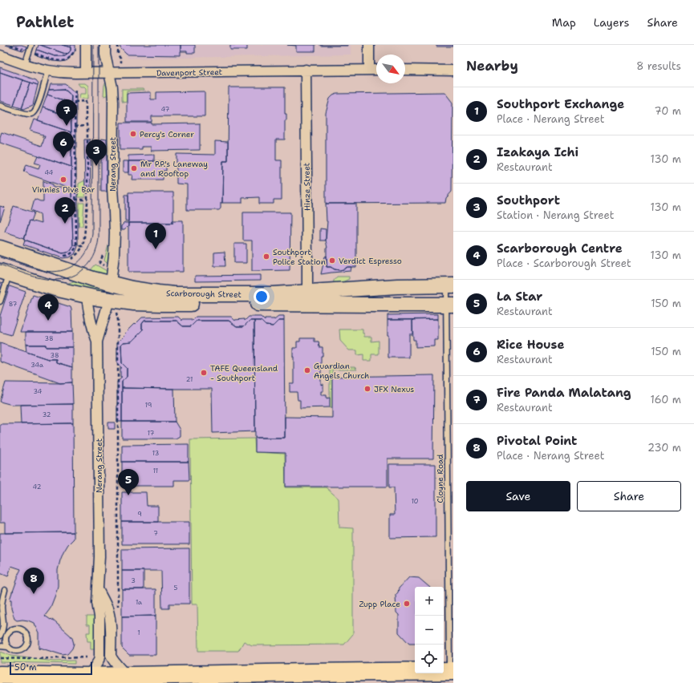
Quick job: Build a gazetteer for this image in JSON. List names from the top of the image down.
{
  "streets": {
    "main road": ["Scarborough Street"],
    "street": ["Davenport Street", "Nerang Street", "Hinze Street"],
    "lane": ["Cloyne Road"]
  },
  "crossings": [
    ["Davenport Street", "Nerang Street"],
    ["Davenport Street", "Hinze Street"],
    ["Nerang Street", "Scarborough Street"],
    ["Hinze Street", "Scarborough Street"],
    ["Scarborough Street", "Cloyne Road"]
  ],
  "places": [
    "Percy's Corner",
    "Mr P.P.'s Laneway and Rooftop",
    "Vinnies Dive Bar",
    "Southport Police Station",
    "Verdict Espresso",
    "Guardian Angels Church",
    "TAFE Queensland - Southport",
    "JFX Nexus",
    "Zupp Place"
  ],
  "house_numbers": [
    "47",
    "44",
    "87",
    "38",
    "38",
    "34a",
    "21",
    "34",
    "19",
    "32",
    "17",
    "13",
    "11",
    "42",
    "10",
    "9",
    "7",
    "3",
    "5",
    "1a",
    "1"
  ],
  "scale_bar": "50 m",
  "north": "bottom right",
  "page": {
    "header": "Pathlet",
    "nav": ["Map", "Layers", "Share"],
    "heading": ["Nearby", "8 results"],
    "list": [
      {
        "mark": "1",
        "name": "Southport Exchange",
        "note": "Place · Nerang Street",
        "value": "70 m"
      },
      {
        "mark": "2",
        "name": "Izakaya Ichi",
        "note": "Restaurant",
        "value": "130 m"
      },
      {
        "mark": "3",
        "name": "Southport",
        "note": "Station · Nerang Street",
        "value": "130 m"
      },
      {
        "mark": "4",
        "name": "Scarborough Centre",
        "note": "Place · Scarborough Street",
        "value": "130 m"
      },
      {
        "mark": "5",
        "name": "La Star",
        "note": "Restaurant",
        "value": "150 m"
      },
      {
        "mark": "6",
        "name": "Rice House",
        "note": "Restaurant",
        "value": "150 m"
      },
      {
        "mark": "7",
        "name": "Fire Panda Malatang",
        "note": "Restaurant",
        "value": "160 m"
      },
      {
        "mark": "8",
        "name": "Pivotal Point",
        "note": "Place · Nerang Street",
        "value": "230 m"
      }
    ],
    "pins": [
      "7",
      "6",
      "3",
      "2",
      "1",
      "4",
      "5",
      "8"
    ],
    "buttons": ["Save", "Share"],
    "map_buttons": ["+", "−"],
    "scale": "50 m"
  }
}
